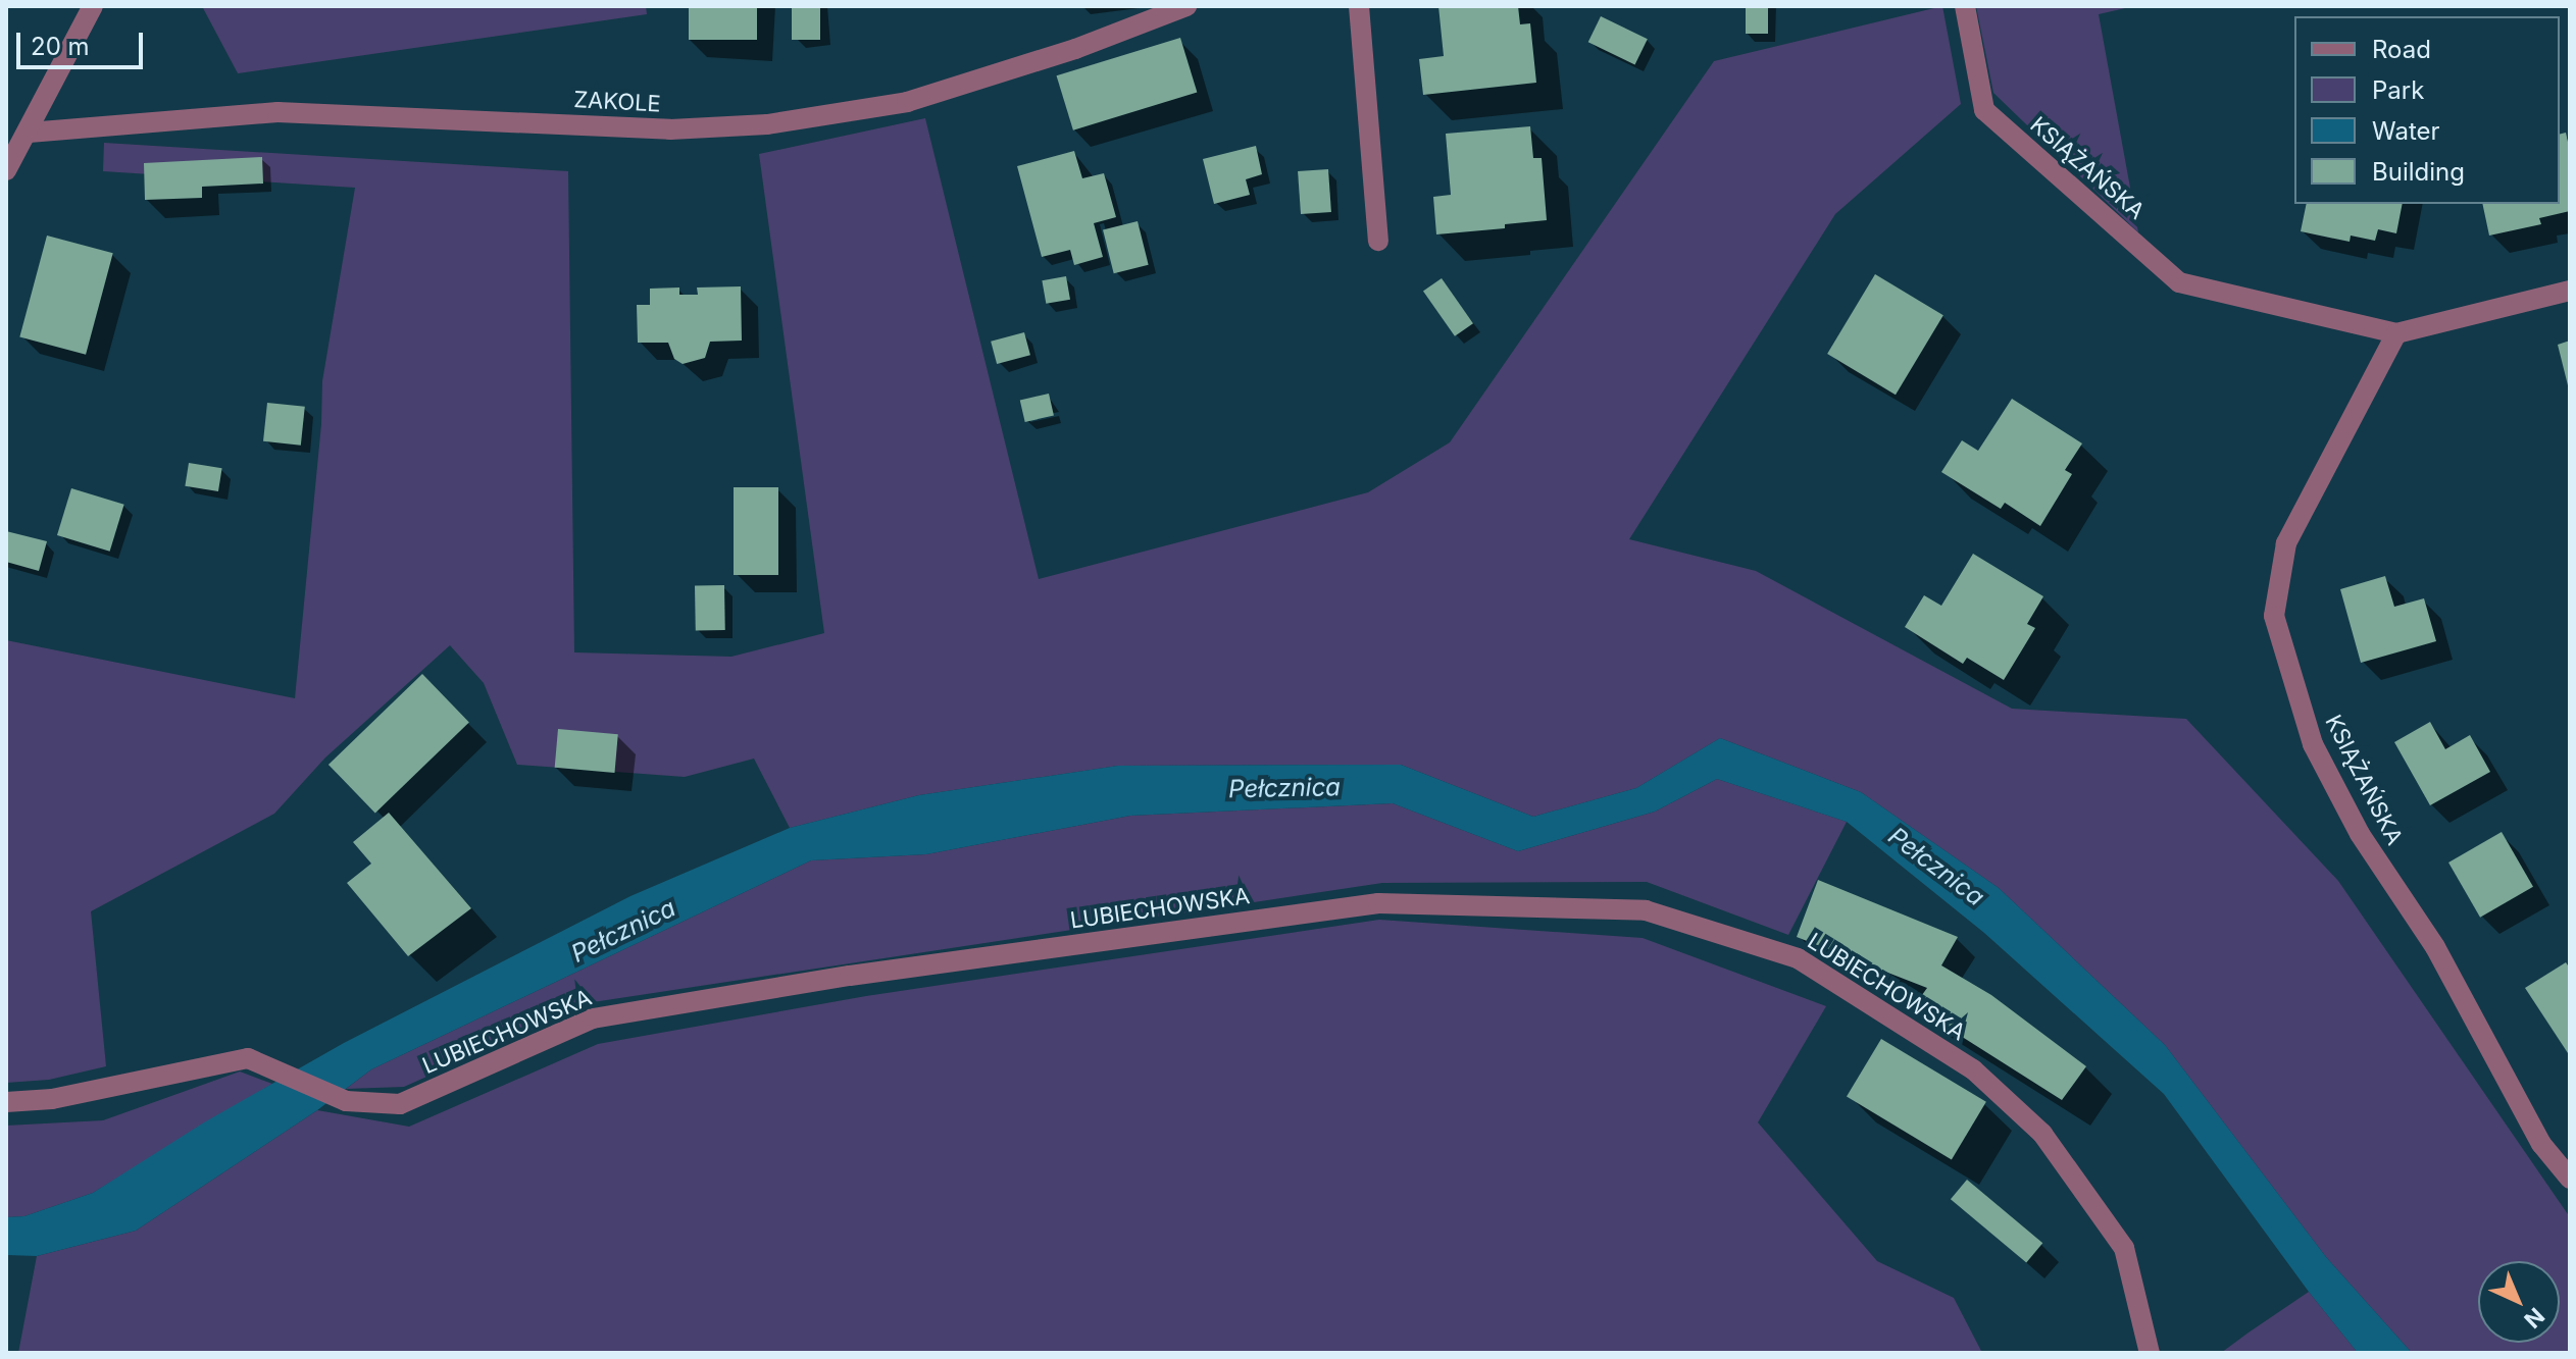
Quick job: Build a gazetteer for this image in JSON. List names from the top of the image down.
{
  "streets": {
    "street": ["ZAKOLE", "KSIĄŻAŃSKA", "LUBIECHOWSKA"]
  },
  "water": ["Pełcznica"],
  "legend": [
    "Road",
    "Park",
    "Water",
    "Building"
  ],
  "scale_bar": "20 m",
  "north": "bottom right"
}
